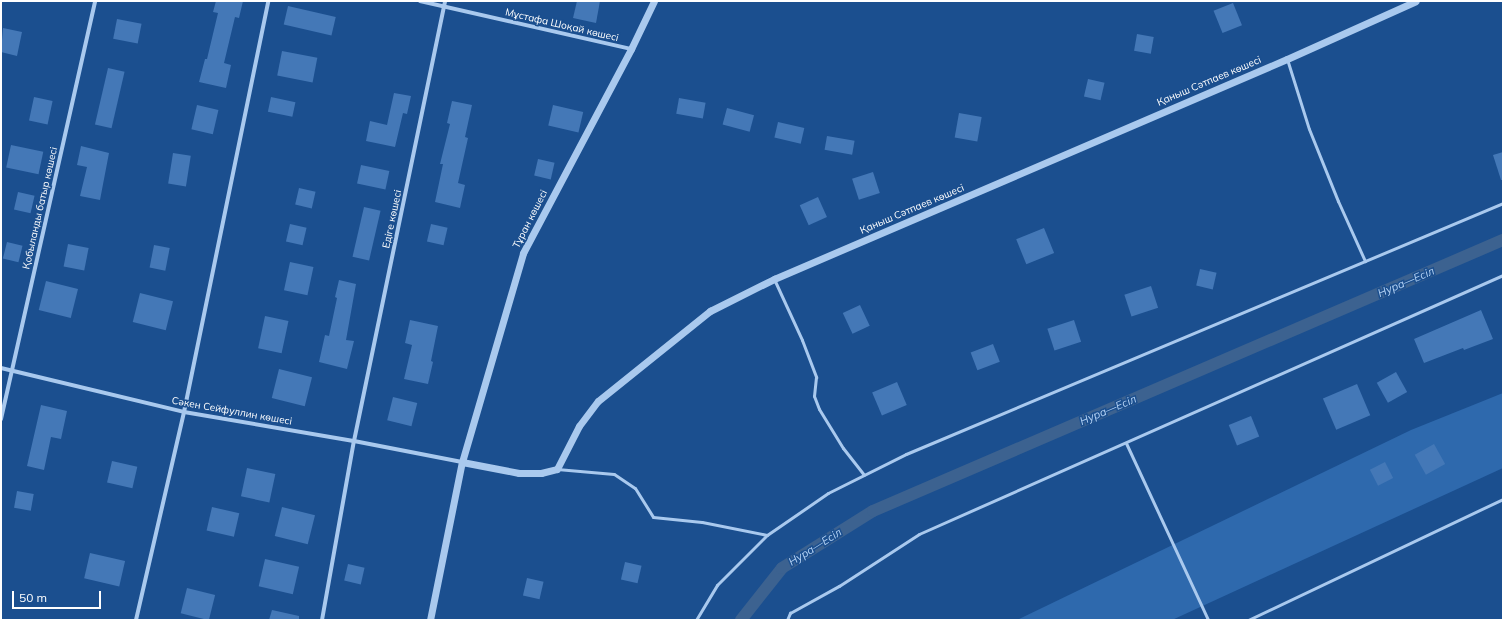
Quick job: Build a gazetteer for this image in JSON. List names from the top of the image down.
{
  "streets": {
    "street": [
      "Мұстафа Шоқай көшесі",
      "Қаныш Сәтпаев көшесі",
      "Қобыланды батыр көшесі",
      "Едіге көшесі",
      "Тұран көшесі",
      "Сәкен Сейфуллин көшесі"
    ]
  },
  "crossings": [
    ["Мұстафа Шоқай көшесі", "Едіге көшесі"],
    ["Мұстафа Шоқай көшесі", "Тұран көшесі"],
    ["Қобыланды батыр көшесі", "Сәкен Сейфуллин көшесі"],
    ["Едіге көшесі", "Сәкен Сейфуллин көшесі"],
    ["Тұран көшесі", "Сәкен Сейфуллин көшесі"]
  ],
  "water": ["Нура—Есіл"],
  "scale_bar": "50 m"
}
